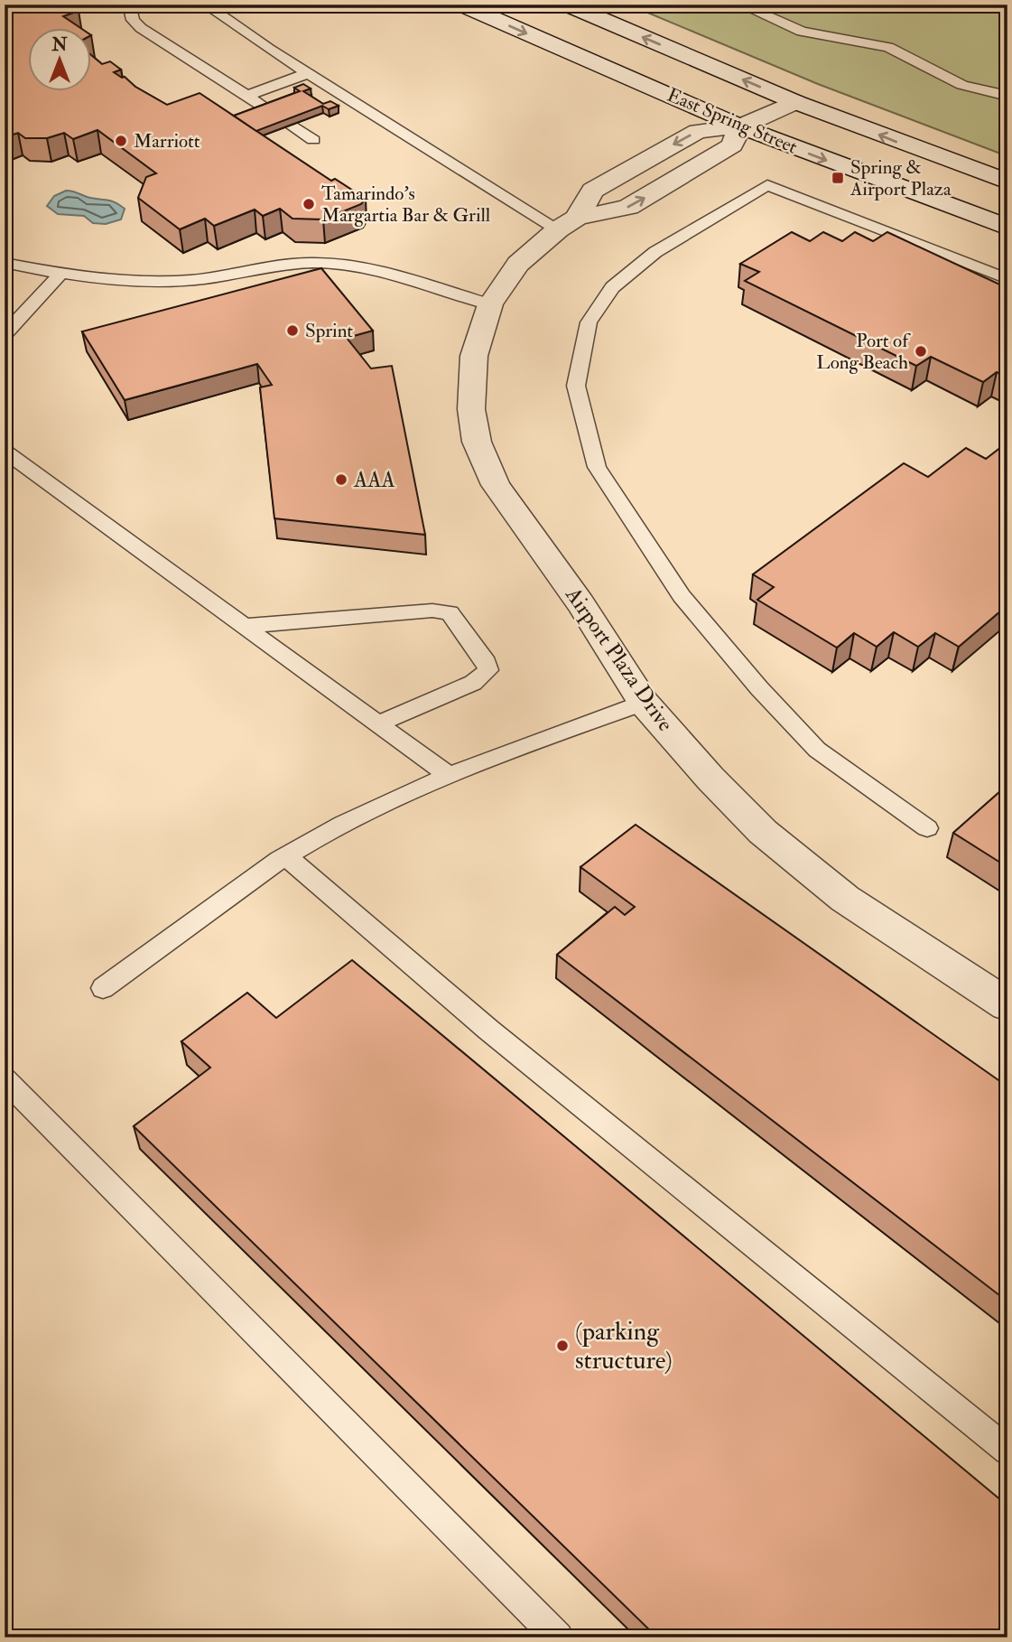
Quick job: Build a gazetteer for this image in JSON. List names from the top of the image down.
{
  "streets": {
    "street": ["East Spring Street", "Airport Plaza Drive"]
  },
  "crossings": [
    ["East Spring Street", "Airport Plaza Drive"]
  ],
  "places": {
    "other": [
      "Marriott",
      "Tamarindo's Margartia Bar & Grill",
      "Sprint",
      "Port of Long Beach",
      "AAA",
      "(parking structure)"
    ],
    "transit": ["Spring & Airport Plaza"]
  },
  "north": "top"
}
